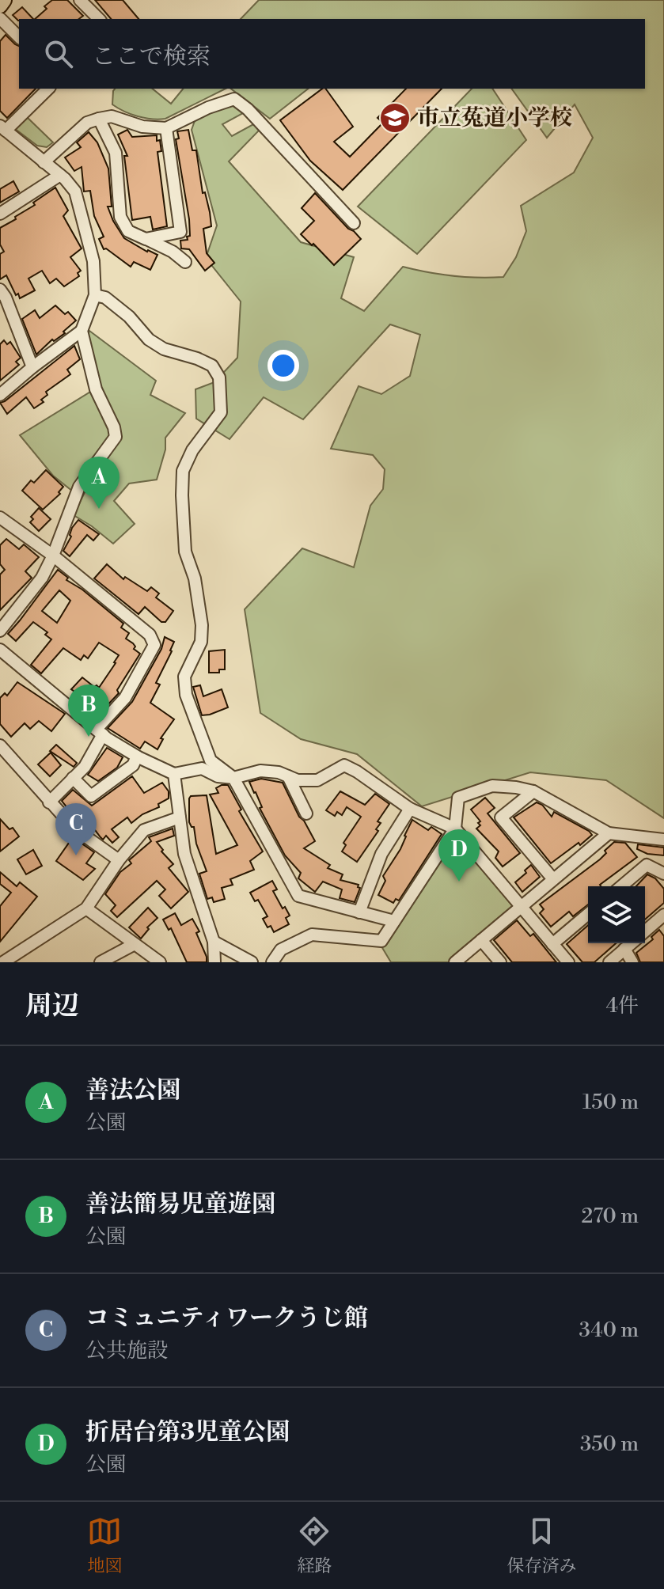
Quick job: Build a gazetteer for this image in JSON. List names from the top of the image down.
{
  "places": {
    "school or university": ["市立菟道小学校"]
  },
  "page": {
    "search": "ここで検索",
    "pins": [
      "A",
      "B",
      "C",
      "D"
    ],
    "heading": ["周辺", "4件"],
    "list": [
      {
        "mark": "A",
        "name": "善法公園",
        "note": "公園",
        "value": "150 m"
      },
      {
        "mark": "B",
        "name": "善法簡易児童遊園",
        "note": "公園",
        "value": "270 m"
      },
      {
        "mark": "C",
        "name": "コミュニティワークうじ館",
        "note": "公共施設",
        "value": "340 m"
      },
      {
        "mark": "D",
        "name": "折居台第3児童公園",
        "note": "公園",
        "value": "350 m"
      }
    ],
    "nav": ["地図", "経路", "保存済み"]
  }
}
